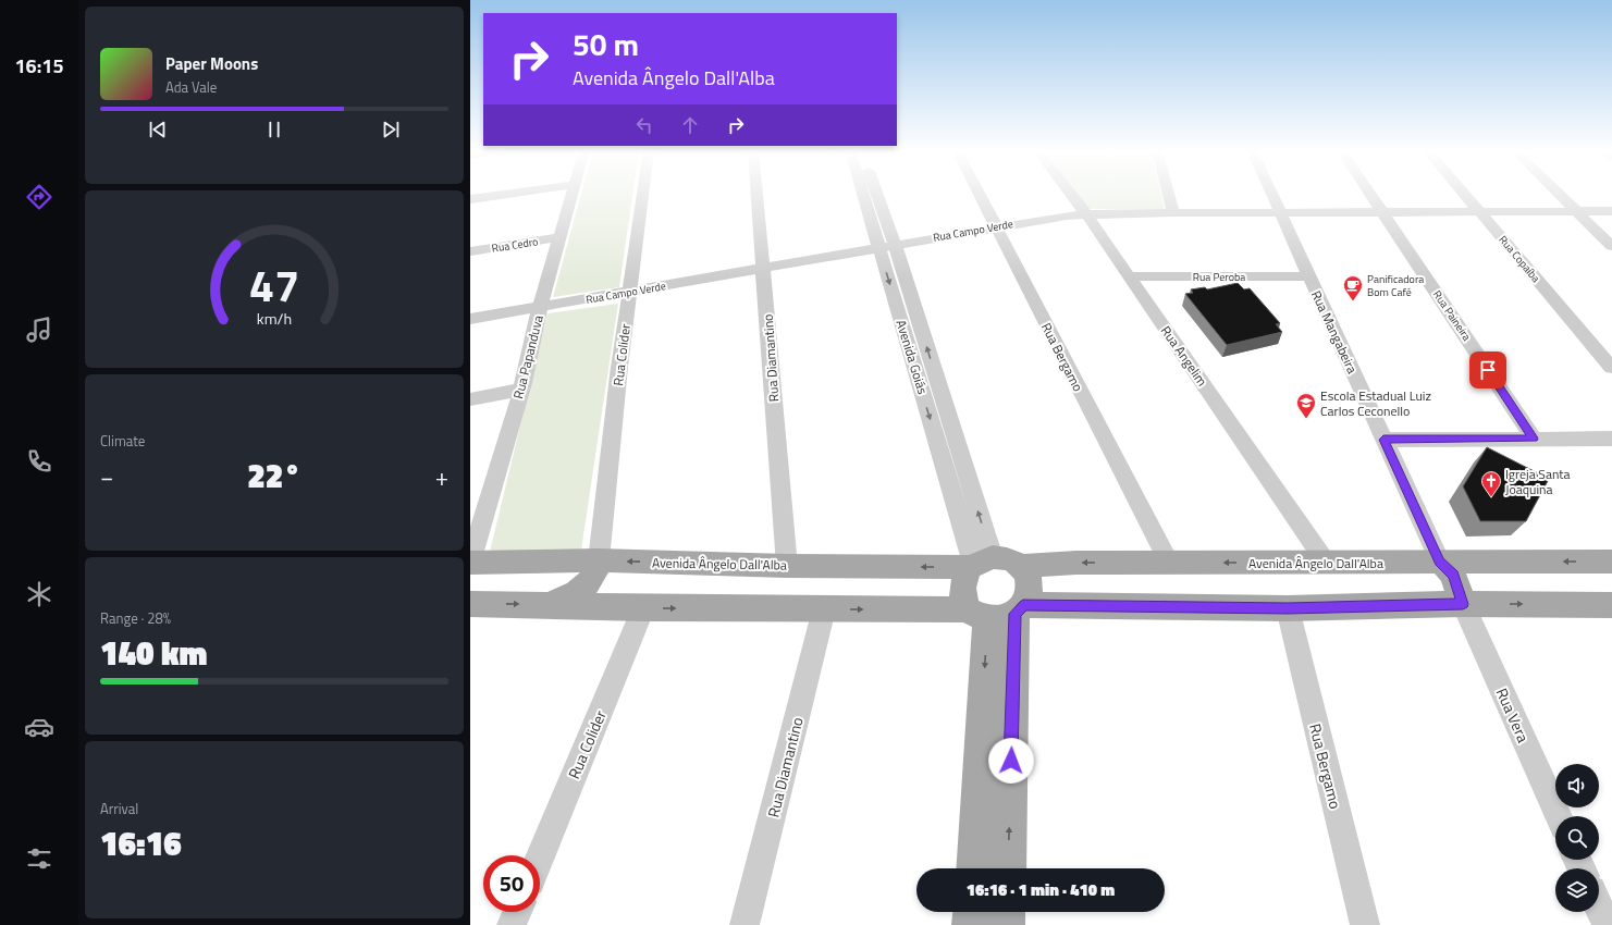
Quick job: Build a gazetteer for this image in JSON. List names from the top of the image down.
{
  "streets": {
    "main road": ["Avenida Ângelo Dall'Alba"],
    "street": [
      "Rua Campo Verde",
      "Rua Cedro",
      "Rua Copaíba",
      "Rua Peroba",
      "Rua Paineira",
      "Rua Mangabeira",
      "Rua Colider",
      "Rua Angelim",
      "Rua Papanduva",
      "Avenida Goiás",
      "Rua Bergamo",
      "Rua Diamantino",
      "Rua Vera"
    ]
  },
  "crossings": [
    ["Rua Campo Verde", "Rua Copaíba"],
    ["Rua Campo Verde", "Rua Paineira"],
    ["Rua Campo Verde", "Rua Mangabeira"],
    ["Rua Campo Verde", "Rua Colider"],
    ["Rua Campo Verde", "Rua Angelim"],
    ["Rua Campo Verde", "Rua Papanduva"],
    ["Rua Campo Verde", "Avenida Goiás"],
    ["Rua Campo Verde", "Rua Bergamo"],
    ["Rua Campo Verde", "Rua Diamantino"],
    ["Rua Cedro", "Rua Papanduva"],
    ["Rua Peroba", "Rua Mangabeira"],
    ["Rua Peroba", "Rua Angelim"],
    ["Rua Mangabeira", "Avenida Ângelo Dall'Alba"],
    ["Rua Colider", "Avenida Ângelo Dall'Alba"],
    ["Rua Angelim", "Avenida Ângelo Dall'Alba"],
    ["Rua Papanduva", "Avenida Ângelo Dall'Alba"],
    ["Avenida Goiás", "Avenida Ângelo Dall'Alba"],
    ["Rua Bergamo", "Avenida Ângelo Dall'Alba"],
    ["Rua Diamantino", "Avenida Ângelo Dall'Alba"]
  ],
  "places": {
    "cafe": ["Panificadora Bom Café"],
    "school or university": ["Escola Estadual Luiz Carlos Ceconello"],
    "church": ["Igreja Santa Joaquina"]
  },
  "page": {
    "tabs": "16:15",
    "turn": ["50 m", "Avenida Ângelo Dall'Alba"],
    "song": ["Paper Moons", "Ada Vale"],
    "tile": [
      "Climate",
      ["Range · 28%", "140 km"],
      ["Arrival", "16:16"]
    ],
    "heat": ["−", "22°", "+"],
    "limit": "50",
    "trip": "16:16 · 1 min · 410 m",
    "gauge": ["47", "km/h"]
  }
}
